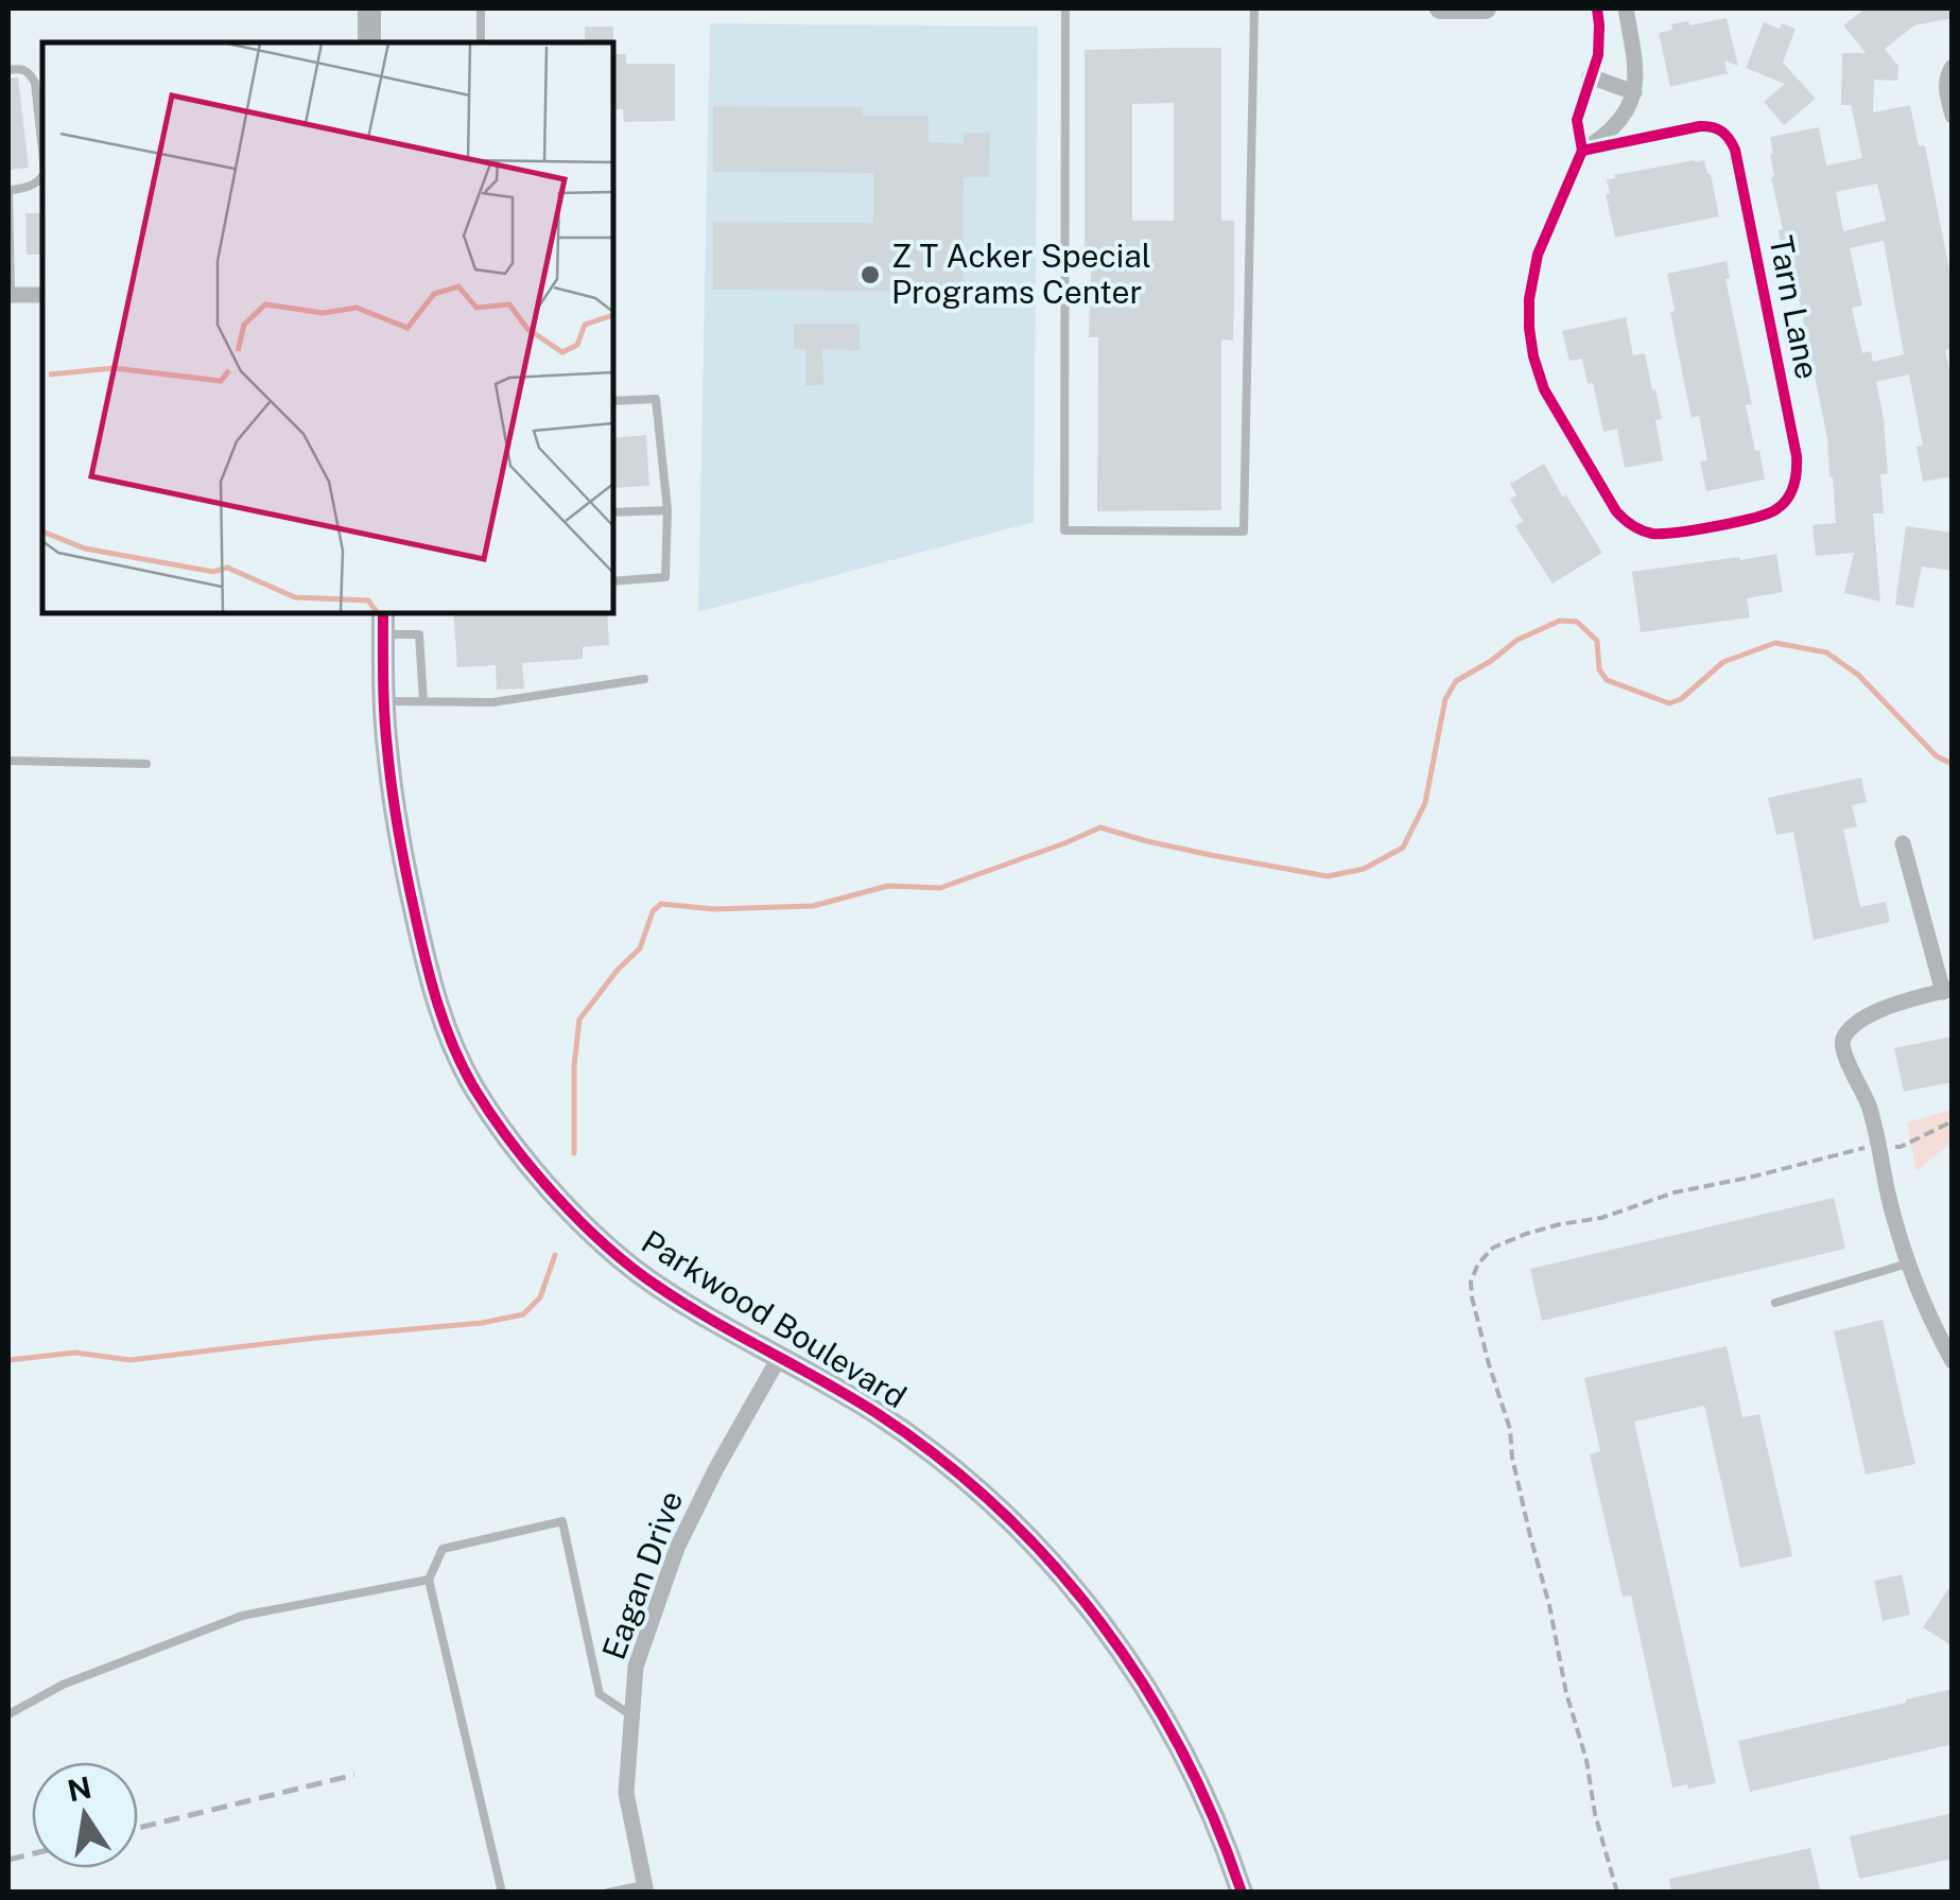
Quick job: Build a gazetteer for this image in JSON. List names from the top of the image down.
{
  "streets": {
    "main road": ["Parkwood Boulevard"],
    "street": ["Tarn Lane", "Eagan Drive"]
  },
  "crossings": [
    ["Parkwood Boulevard", "Eagan Drive"]
  ],
  "places": ["Z T Acker Special Programs Center"],
  "north": "top"
}
